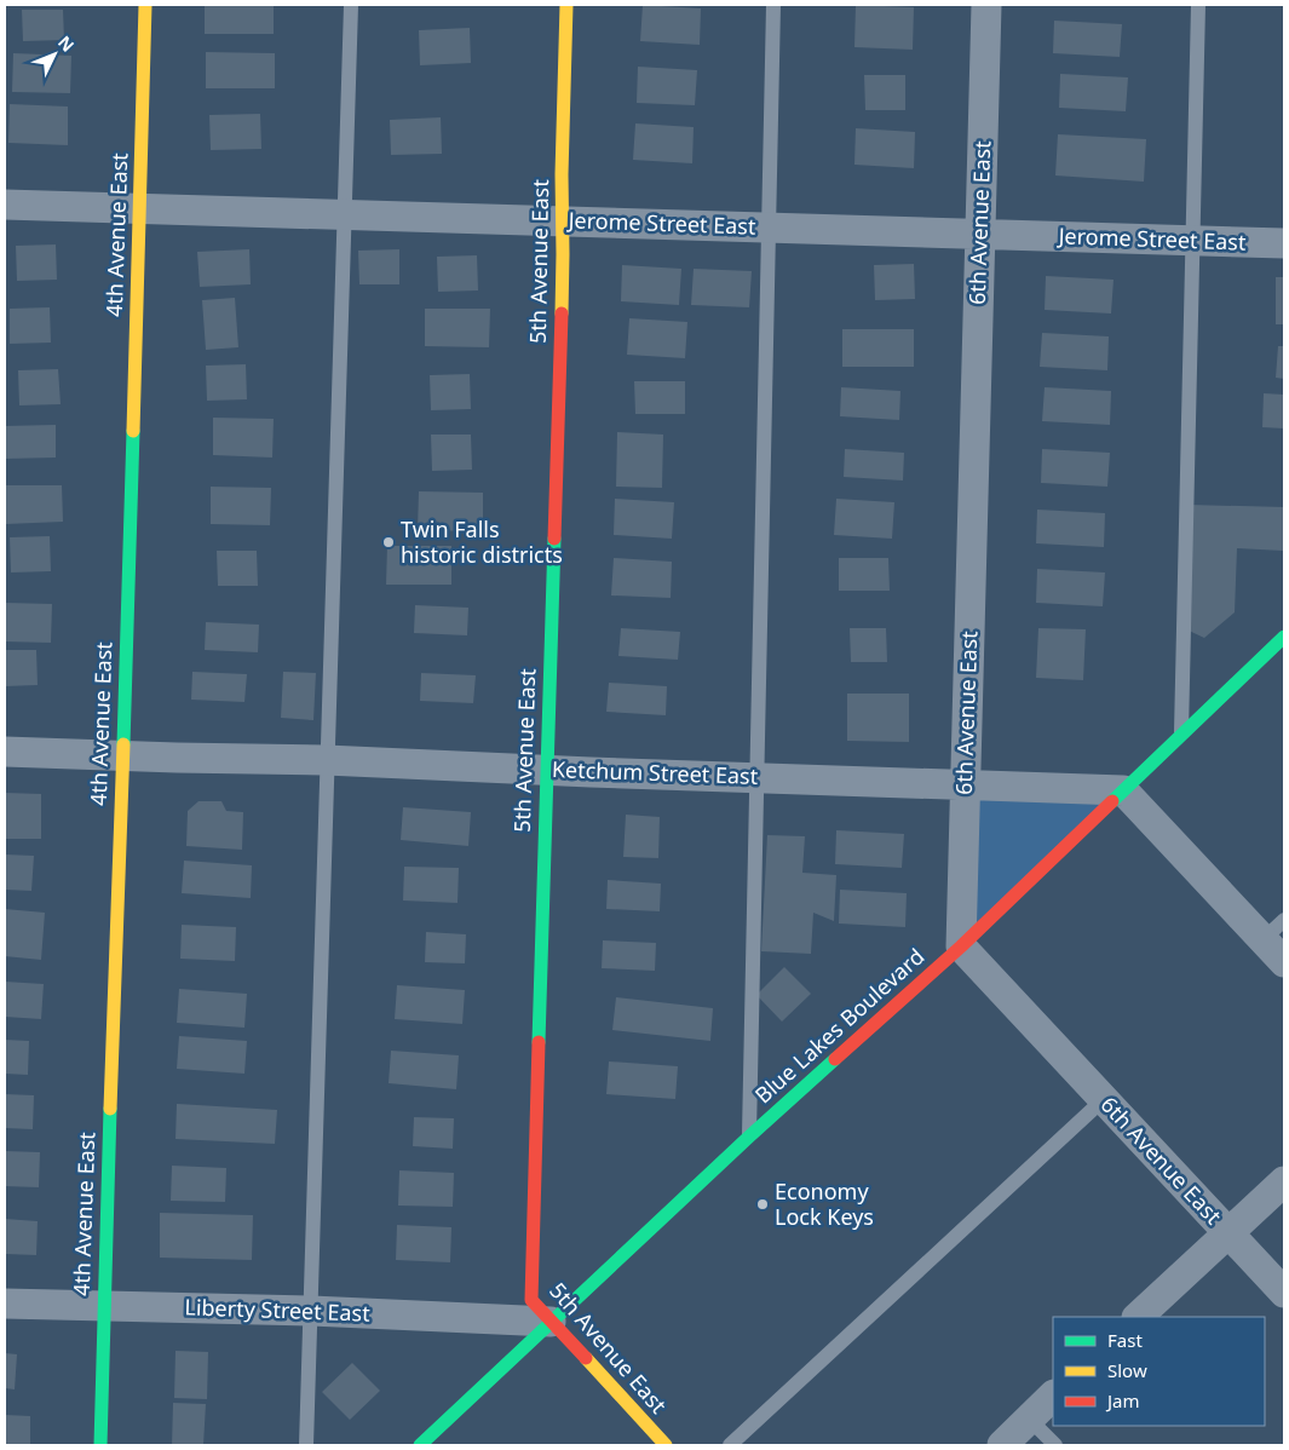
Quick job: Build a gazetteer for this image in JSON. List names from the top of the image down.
{
  "streets": {
    "street": [
      "6th Avenue East",
      "Jerome Street East",
      "4th Avenue East",
      "5th Avenue East",
      "Ketchum Street East",
      "Blue Lakes Boulevard",
      "Liberty Street East"
    ]
  },
  "crossings": [
    ["6th Avenue East", "Jerome Street East"],
    ["6th Avenue East", "Ketchum Street East"],
    ["6th Avenue East", "Blue Lakes Boulevard"],
    ["Jerome Street East", "4th Avenue East"],
    ["Jerome Street East", "5th Avenue East"],
    ["4th Avenue East", "Ketchum Street East"],
    ["4th Avenue East", "Liberty Street East"],
    ["5th Avenue East", "Ketchum Street East"],
    ["5th Avenue East", "Blue Lakes Boulevard"],
    ["5th Avenue East", "Liberty Street East"],
    ["Ketchum Street East", "Blue Lakes Boulevard"],
    ["Blue Lakes Boulevard", "Liberty Street East"]
  ],
  "places": ["Twin Falls historic districts", "Economy Lock Keys"],
  "legend": ["Fast", "Slow", "Jam"],
  "north": "top right"
}
